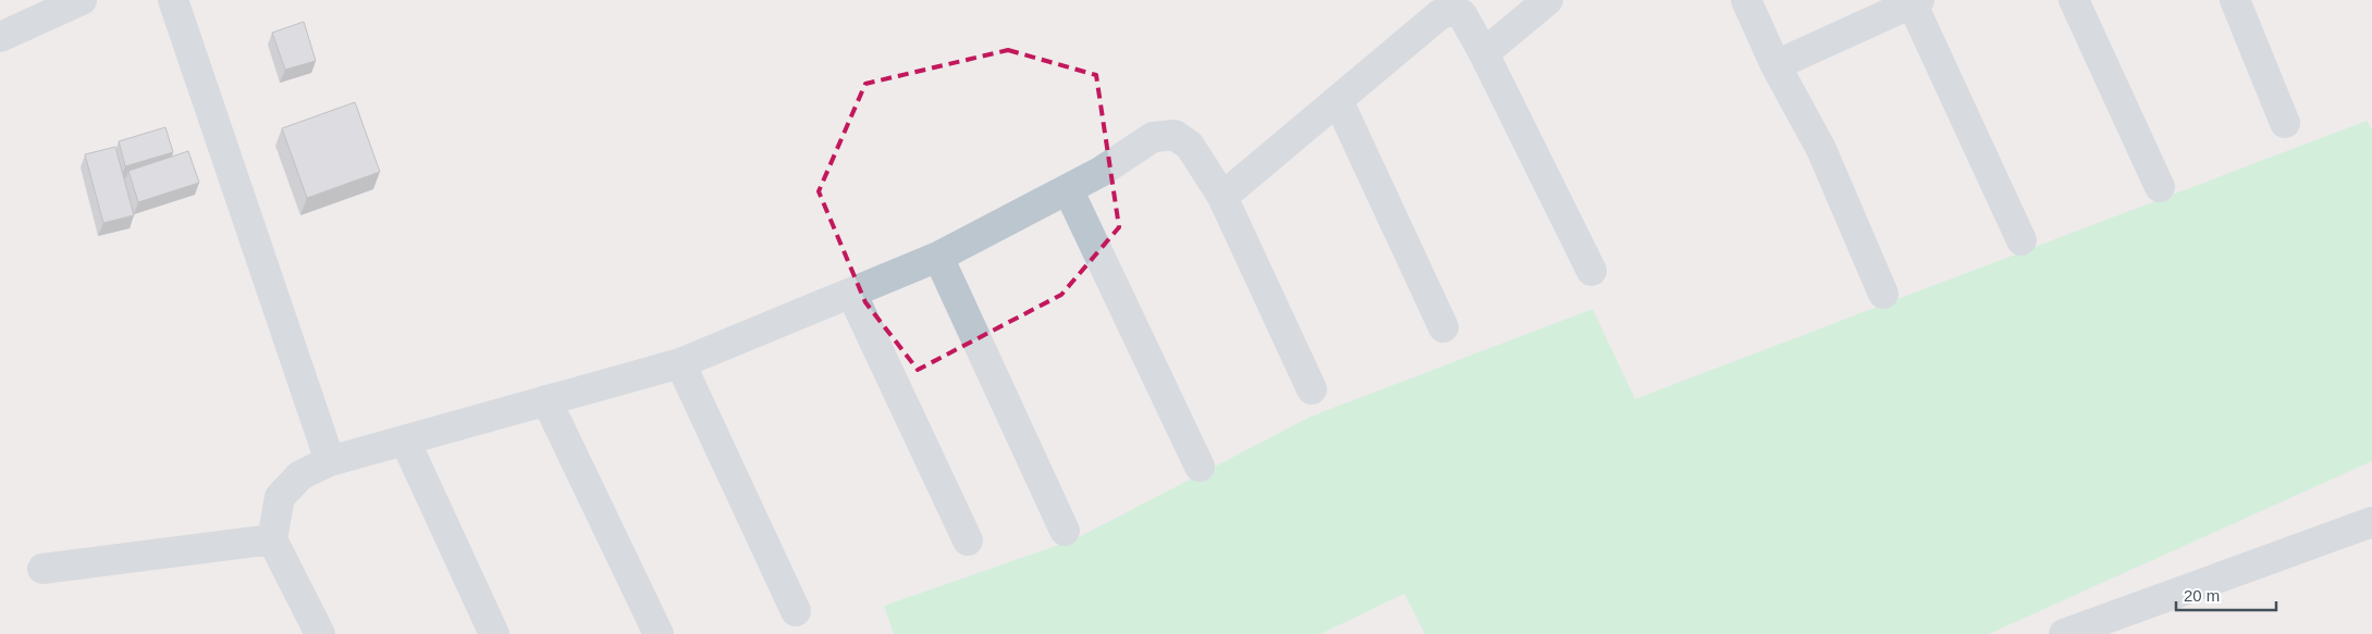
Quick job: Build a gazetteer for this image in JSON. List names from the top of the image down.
{
  "scale_bar": "20 m"
}
